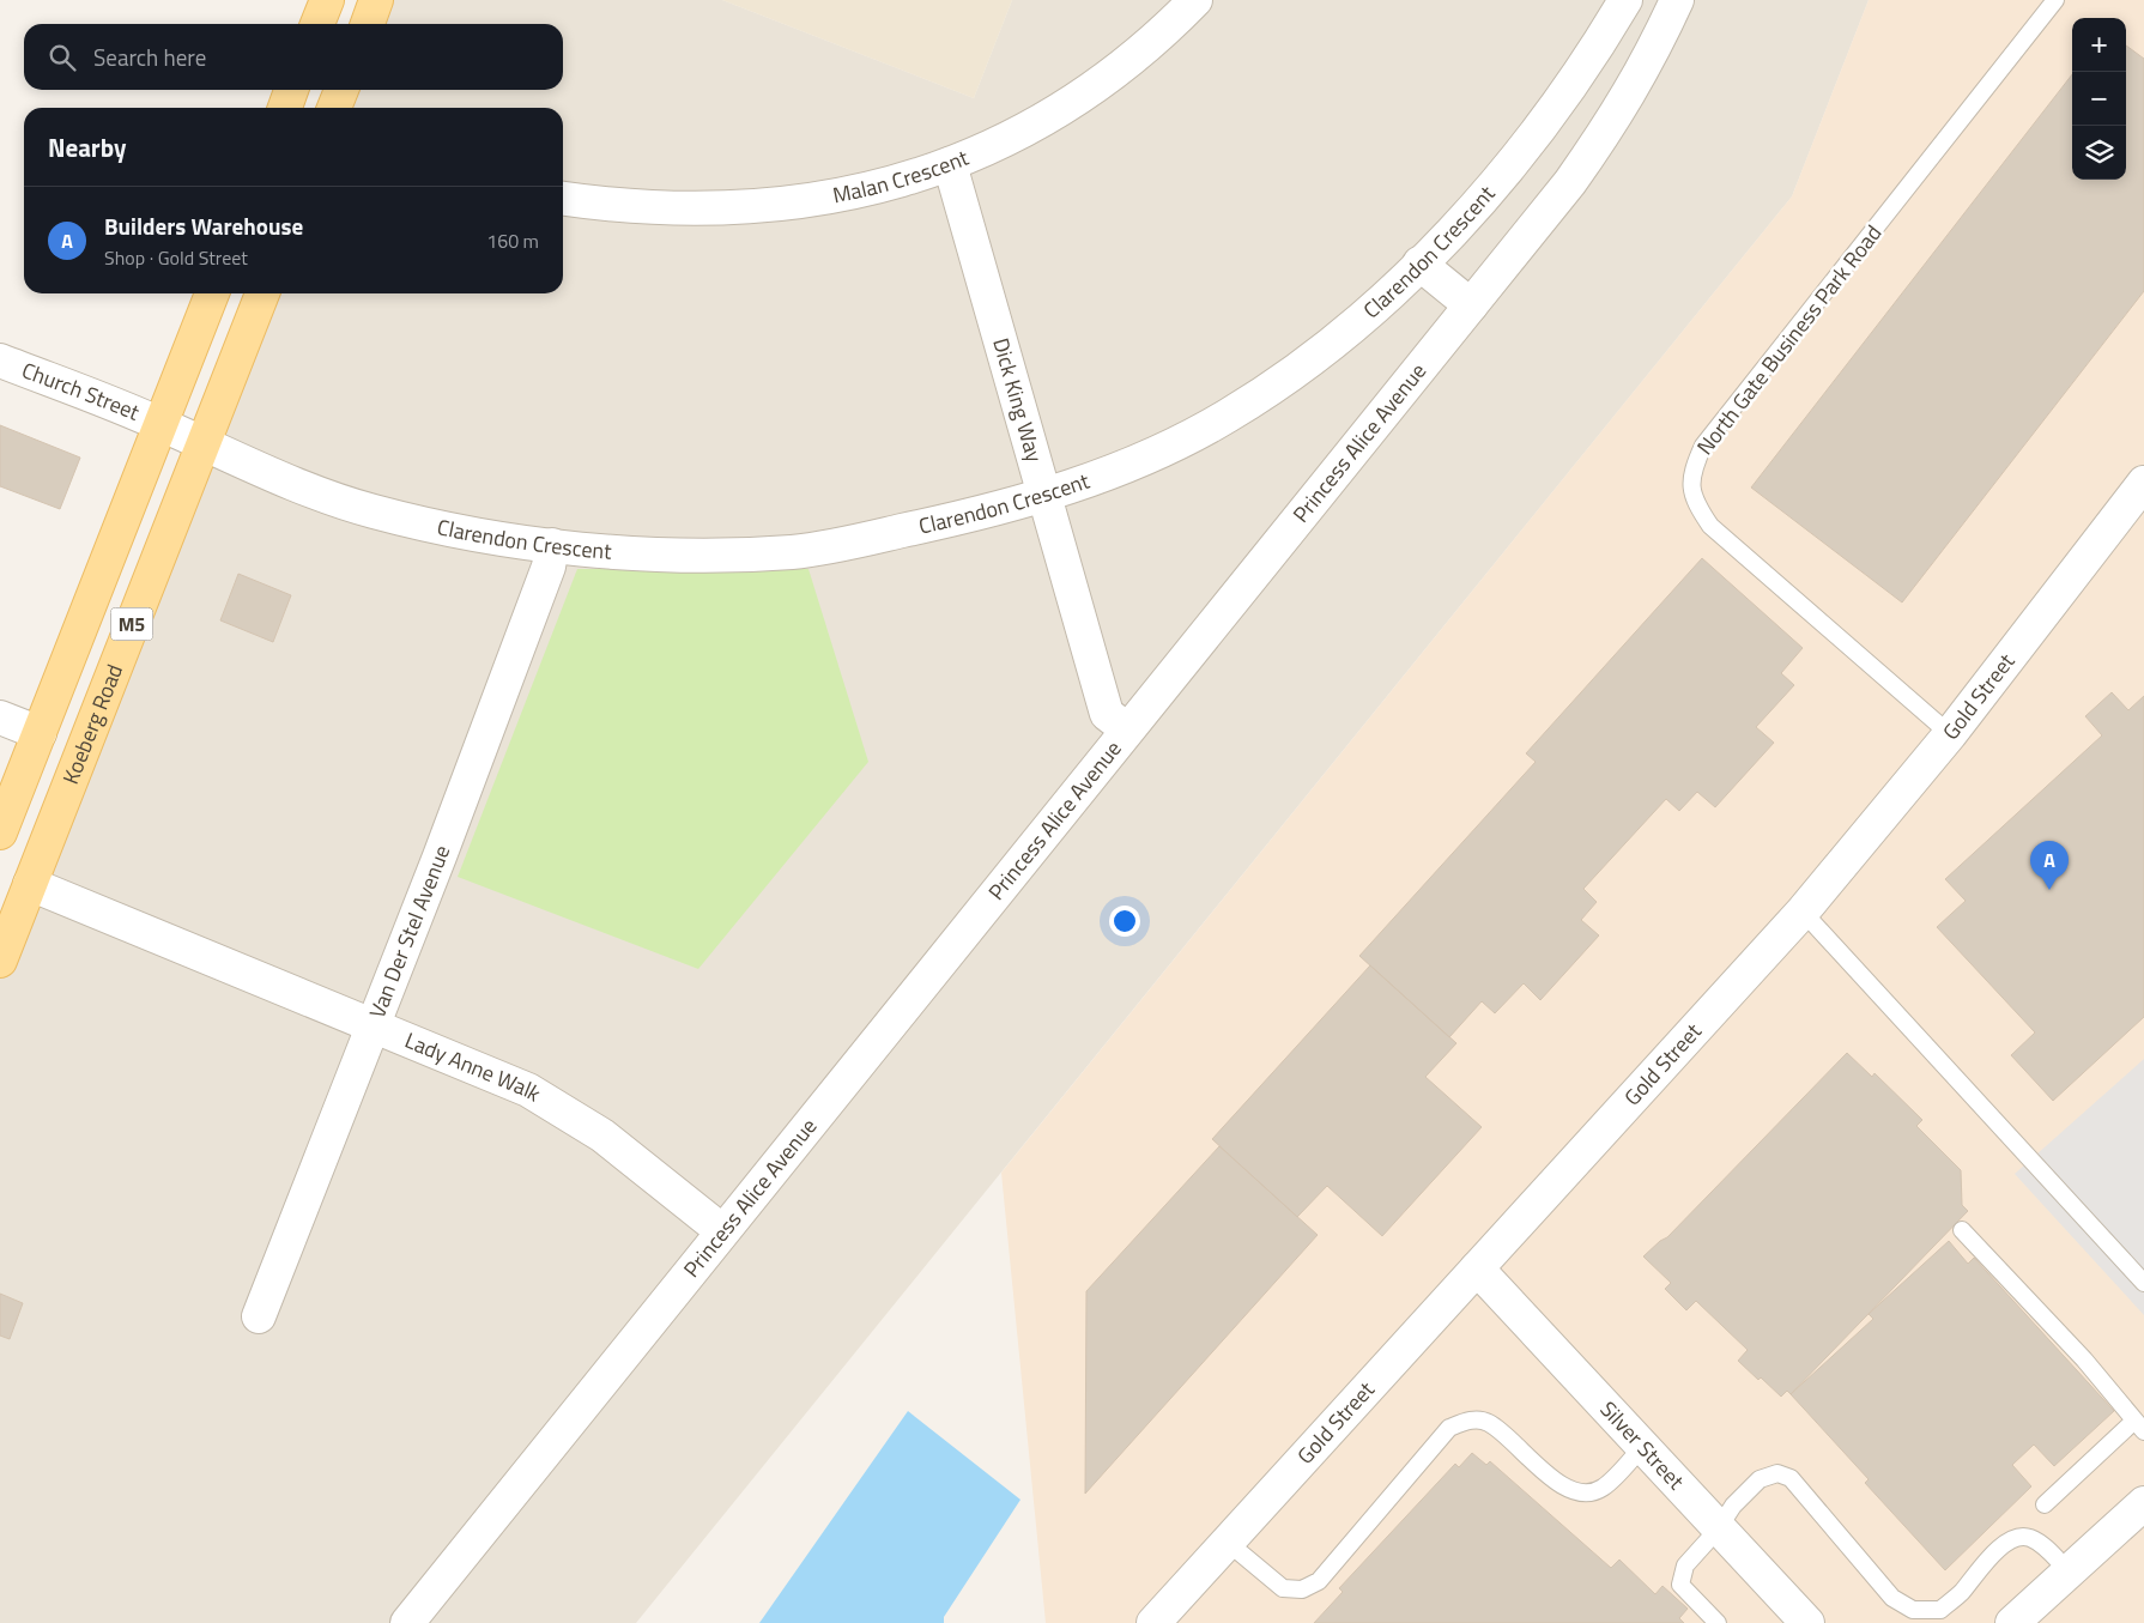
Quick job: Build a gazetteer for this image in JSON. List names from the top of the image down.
{
  "streets": {
    "main road": ["M5", "Koeberg Road"],
    "street": [
      "Malan Crescent",
      "Clarendon Crescent",
      "Church Street",
      "Dick King Way",
      "Princess Alice Avenue",
      "Gold Street",
      "Van Der Stel Avenue",
      "Lady Anne Walk",
      "Silver Street"
    ],
    "lane": ["North Gate Business Park Road"]
  },
  "crossings": [
    ["Malan Crescent", "Dick King Way"],
    ["Clarendon Crescent", "Church Street"],
    ["Clarendon Crescent", "Dick King Way"],
    ["Clarendon Crescent", "Koeberg Road"],
    ["Clarendon Crescent", "Van Der Stel Avenue"],
    ["North Gate Business Park Road", "Gold Street"],
    ["Church Street", "M5"],
    ["Church Street", "Koeberg Road"],
    ["Dick King Way", "Princess Alice Avenue"],
    ["Princess Alice Avenue", "Lady Anne Walk"],
    ["Gold Street", "Silver Street"],
    ["Koeberg Road", "Lady Anne Walk"],
    ["Van Der Stel Avenue", "Lady Anne Walk"]
  ],
  "page": {
    "map_buttons": ["+", "−"],
    "search": "Search here",
    "heading": "Nearby",
    "list": [
      {
        "mark": "A",
        "name": "Builders Warehouse",
        "note": "Shop · Gold Street",
        "value": "160 m"
      }
    ],
    "pins": "A"
  }
}
